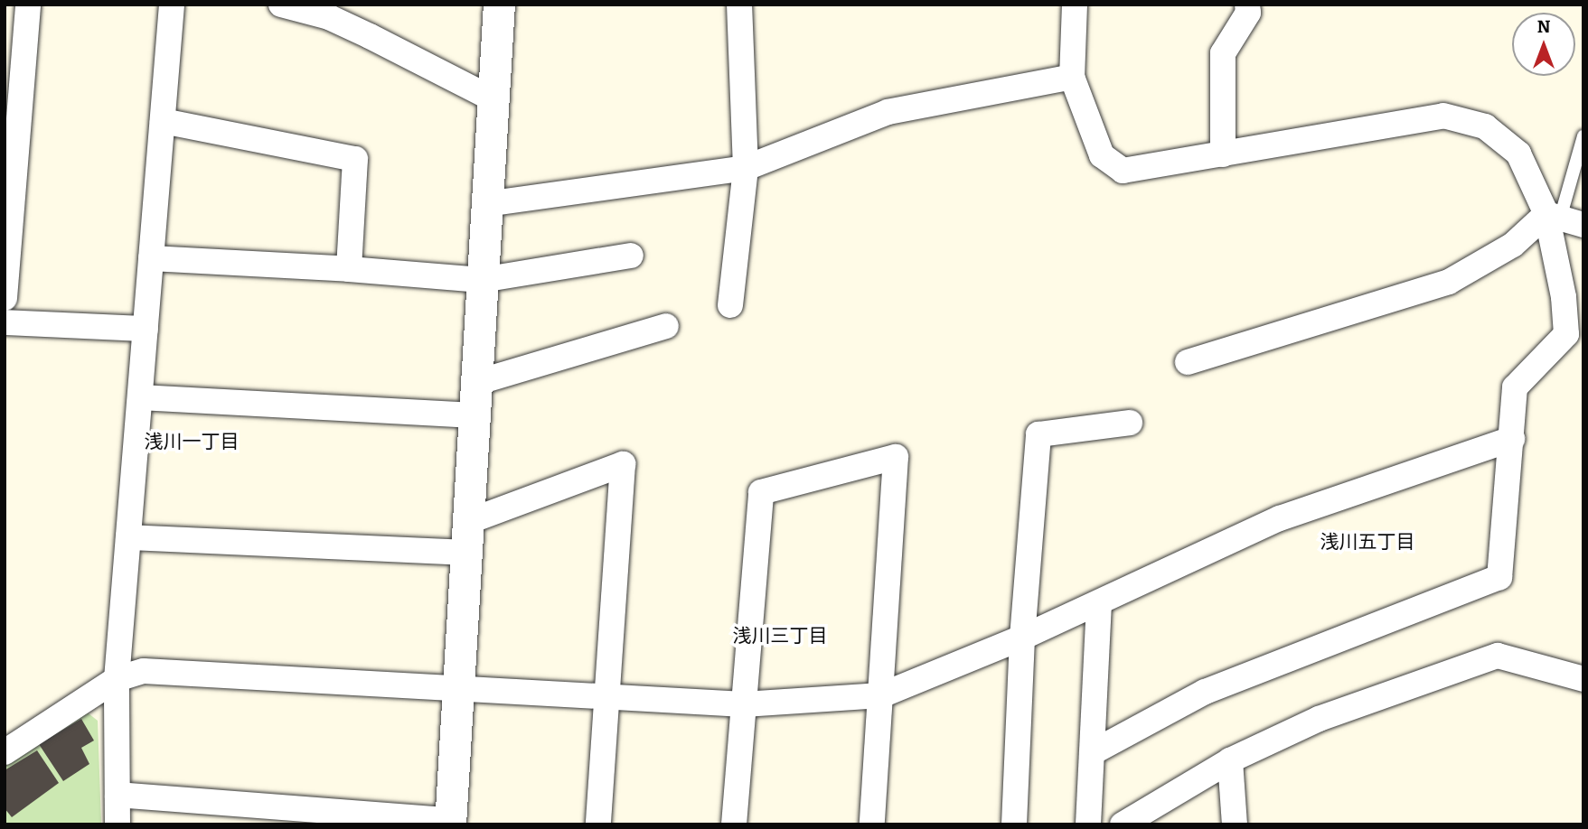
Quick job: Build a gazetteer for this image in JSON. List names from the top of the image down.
{
  "districts": ["浅川一丁目", "浅川五丁目", "浅川三丁目"],
  "north": "top"
}
